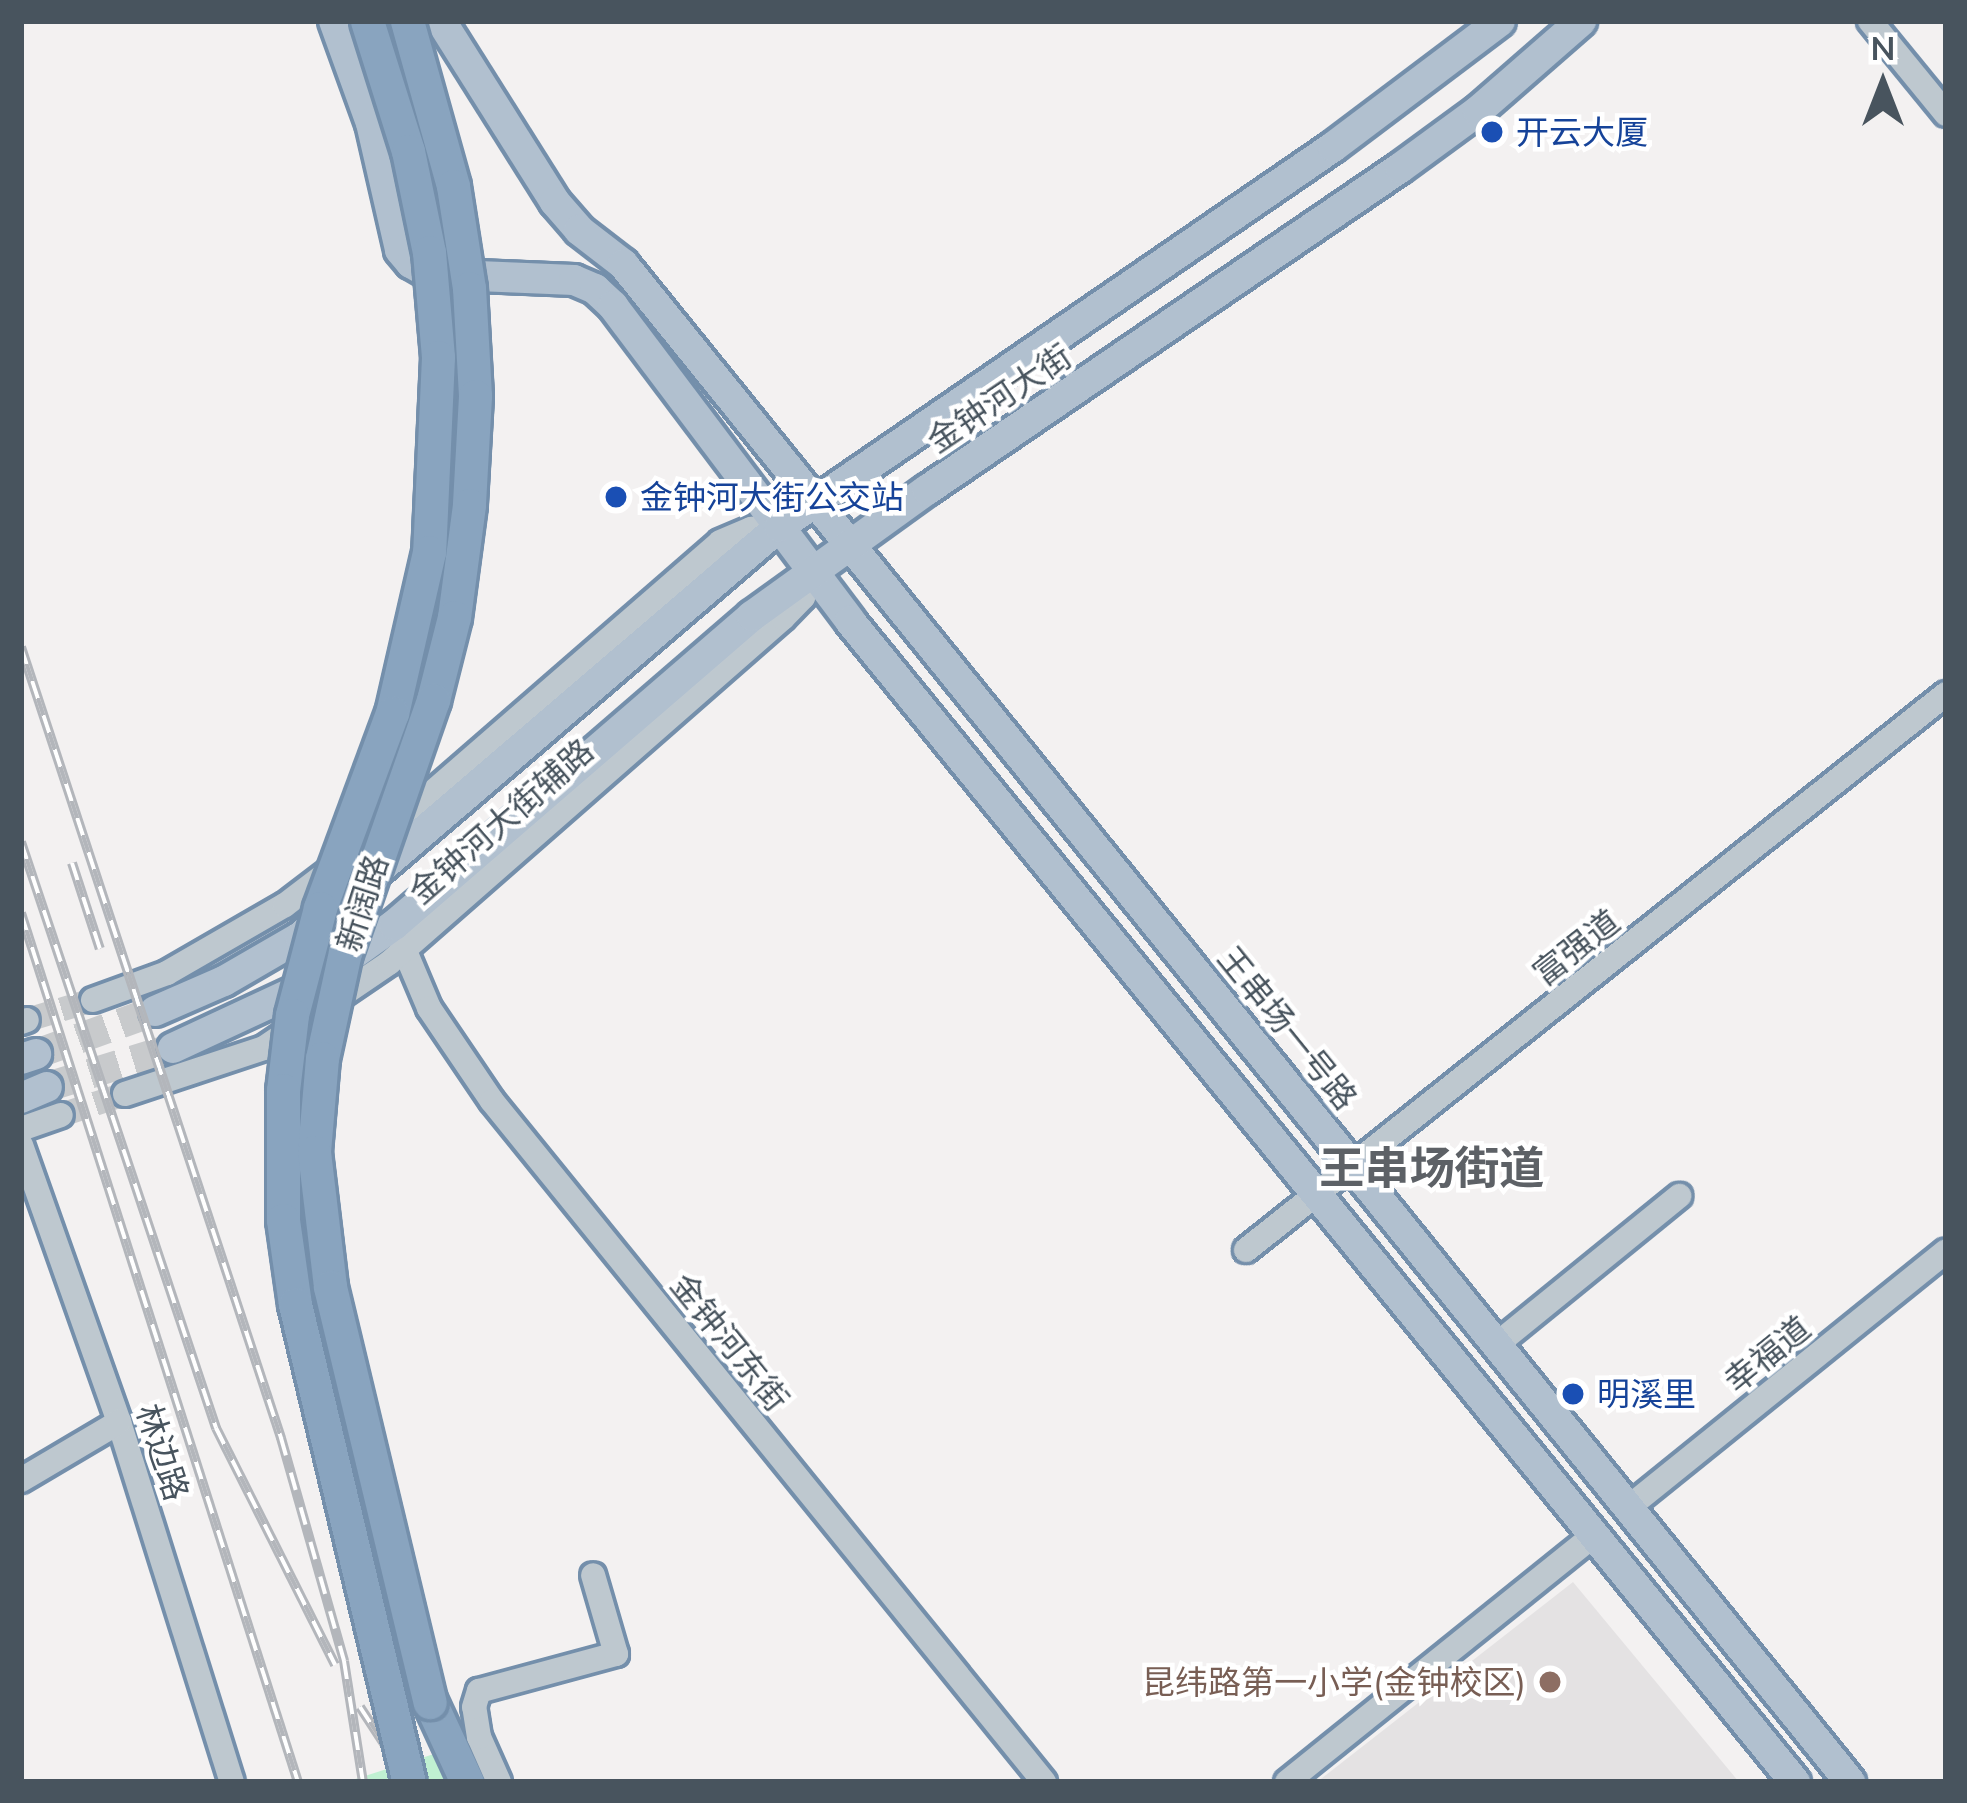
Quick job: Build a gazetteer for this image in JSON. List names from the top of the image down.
{
  "streets": {
    "highway": ["新阔路"],
    "main road": ["金钟河大街", "王串场一号路"],
    "street": [
      "金钟河大街辅路",
      "富强道",
      "金钟河东街",
      "幸福道",
      "林边路"
    ]
  },
  "crossings": [
    ["金钟河大街", "金钟河大街辅路"],
    ["金钟河大街", "王串场一号路"],
    ["金钟河大街", "金钟河东街"],
    ["金钟河大街辅路", "金钟河东街"],
    ["富强道", "王串场一号路"],
    ["王串场一号路", "幸福道"]
  ],
  "districts": ["王串场街道"],
  "places": [
    "开云大厦",
    "金钟河大街公交站",
    "明溪里",
    "昆纬路第一小学(金钟校区)"
  ],
  "north": "top"
}
